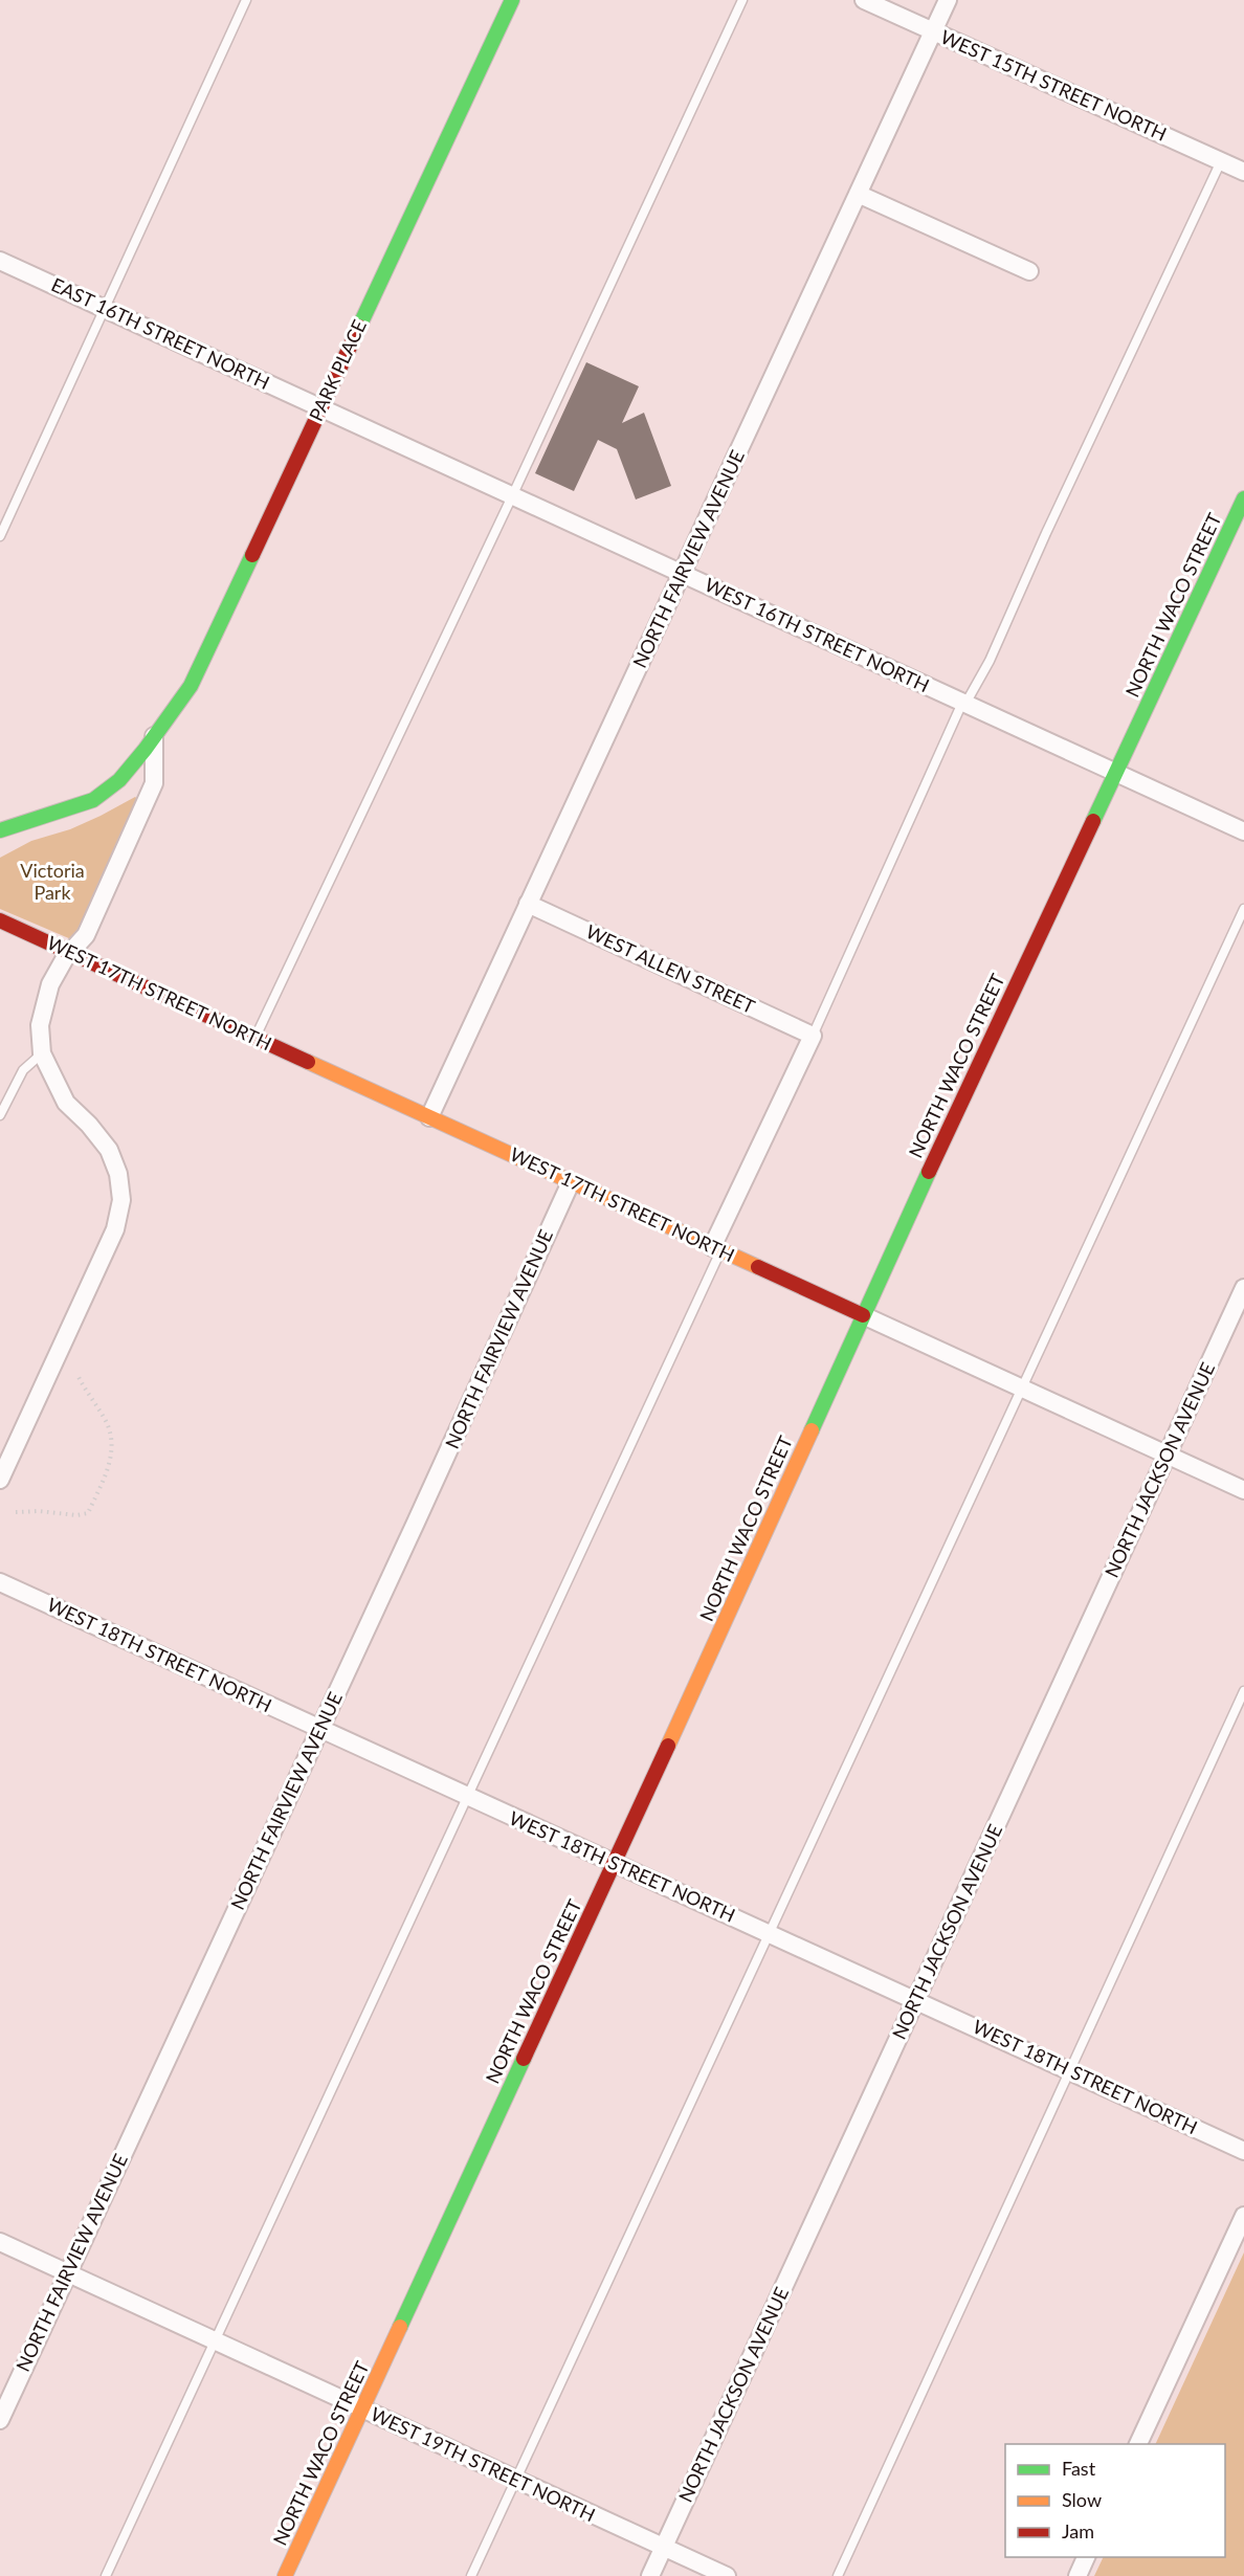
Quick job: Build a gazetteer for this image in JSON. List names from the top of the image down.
{
  "streets": {
    "street": [
      "WEST 15TH STREET NORTH",
      "EAST 16TH STREET NORTH",
      "PARK PLACE",
      "NORTH FAIRVIEW AVENUE",
      "NORTH WACO STREET",
      "WEST 16TH STREET NORTH",
      "WEST ALLEN STREET",
      "WEST 17TH STREET NORTH",
      "NORTH JACKSON AVENUE",
      "WEST 18TH STREET NORTH",
      "WEST 19TH STREET NORTH"
    ]
  },
  "crossings": [
    ["WEST 15TH STREET NORTH", "NORTH FAIRVIEW AVENUE"],
    ["EAST 16TH STREET NORTH", "PARK PLACE"],
    ["EAST 16TH STREET NORTH", "WEST 16TH STREET NORTH"],
    ["PARK PLACE", "WEST 16TH STREET NORTH"],
    ["NORTH FAIRVIEW AVENUE", "WEST 16TH STREET NORTH"],
    ["NORTH FAIRVIEW AVENUE", "WEST ALLEN STREET"],
    ["NORTH FAIRVIEW AVENUE", "WEST 17TH STREET NORTH"],
    ["NORTH FAIRVIEW AVENUE", "WEST 18TH STREET NORTH"],
    ["NORTH FAIRVIEW AVENUE", "WEST 19TH STREET NORTH"],
    ["NORTH WACO STREET", "WEST 16TH STREET NORTH"],
    ["NORTH WACO STREET", "WEST 17TH STREET NORTH"],
    ["NORTH WACO STREET", "WEST 18TH STREET NORTH"],
    ["NORTH WACO STREET", "WEST 19TH STREET NORTH"],
    ["WEST 17TH STREET NORTH", "NORTH JACKSON AVENUE"],
    ["NORTH JACKSON AVENUE", "WEST 18TH STREET NORTH"],
    ["NORTH JACKSON AVENUE", "WEST 19TH STREET NORTH"]
  ],
  "parks": ["Victoria Park"],
  "legend": ["Fast", "Slow", "Jam"]
}
